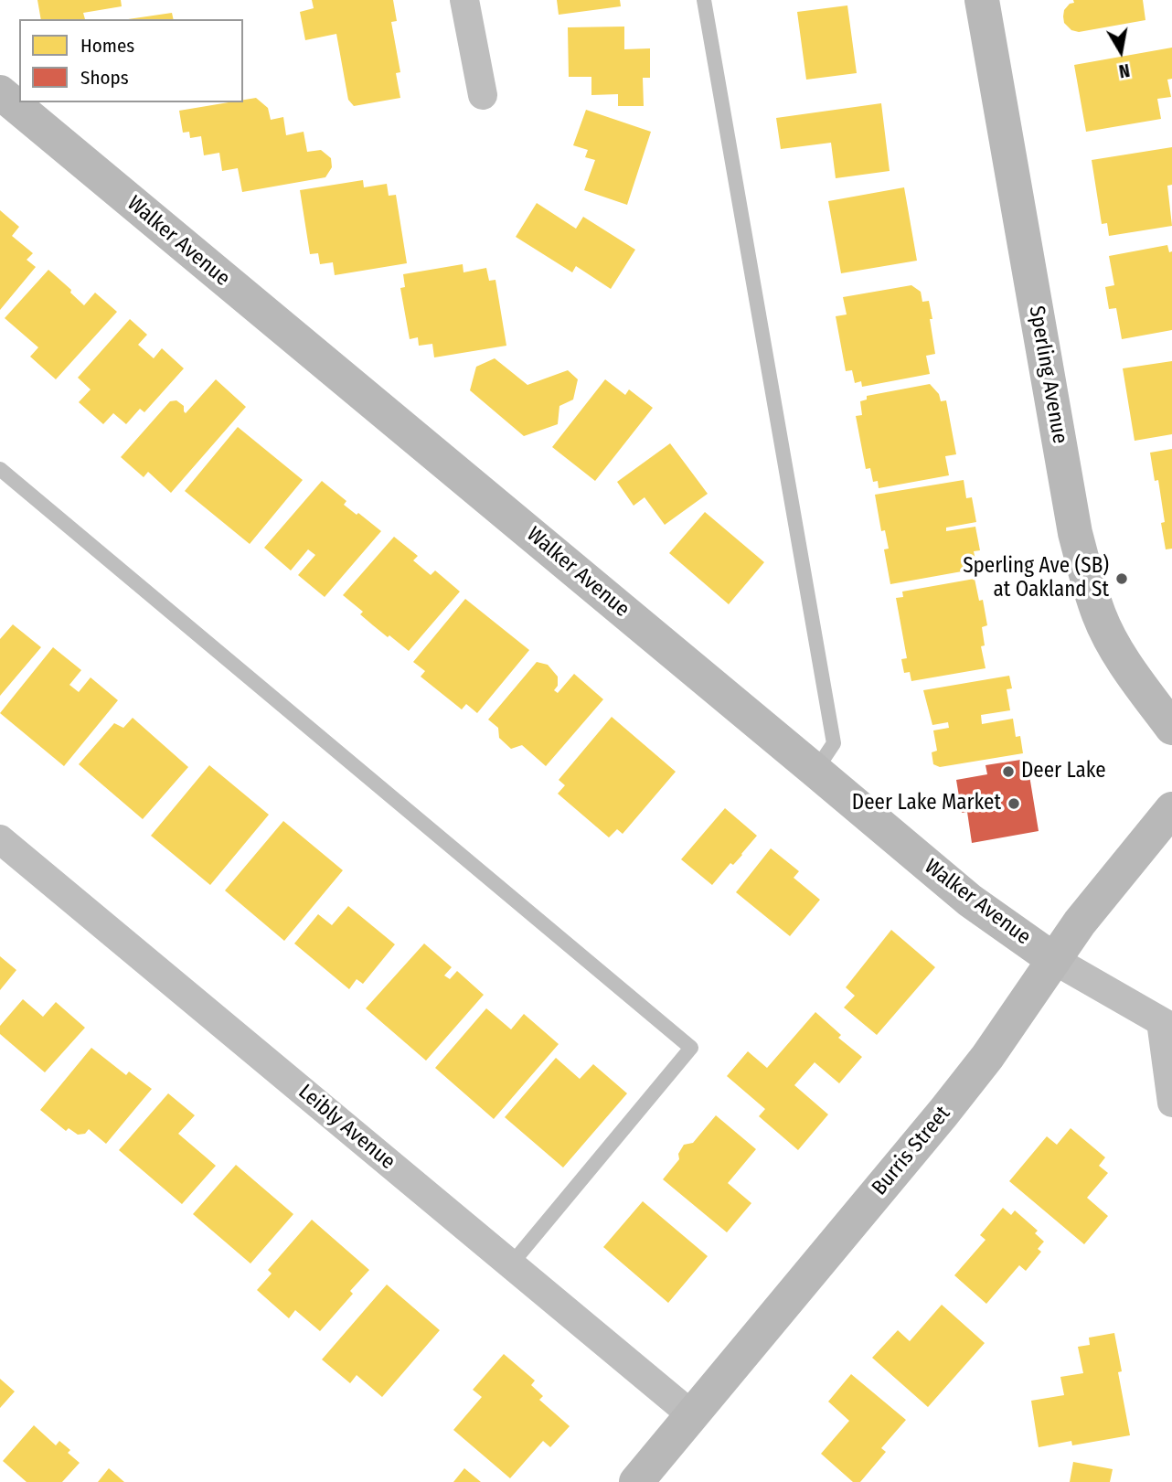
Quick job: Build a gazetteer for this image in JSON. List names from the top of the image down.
{
  "streets": {
    "street": [
      "Walker Avenue",
      "Sperling Avenue",
      "Leibly Avenue",
      "Burris Street"
    ]
  },
  "crossings": [
    ["Walker Avenue", "Burris Street"],
    ["Leibly Avenue", "Burris Street"]
  ],
  "places": ["Sperling Ave (SB) at Oakland St", "Deer Lake", "Deer Lake Market"],
  "legend": ["Homes", "Shops"],
  "north": "bottom"
}
